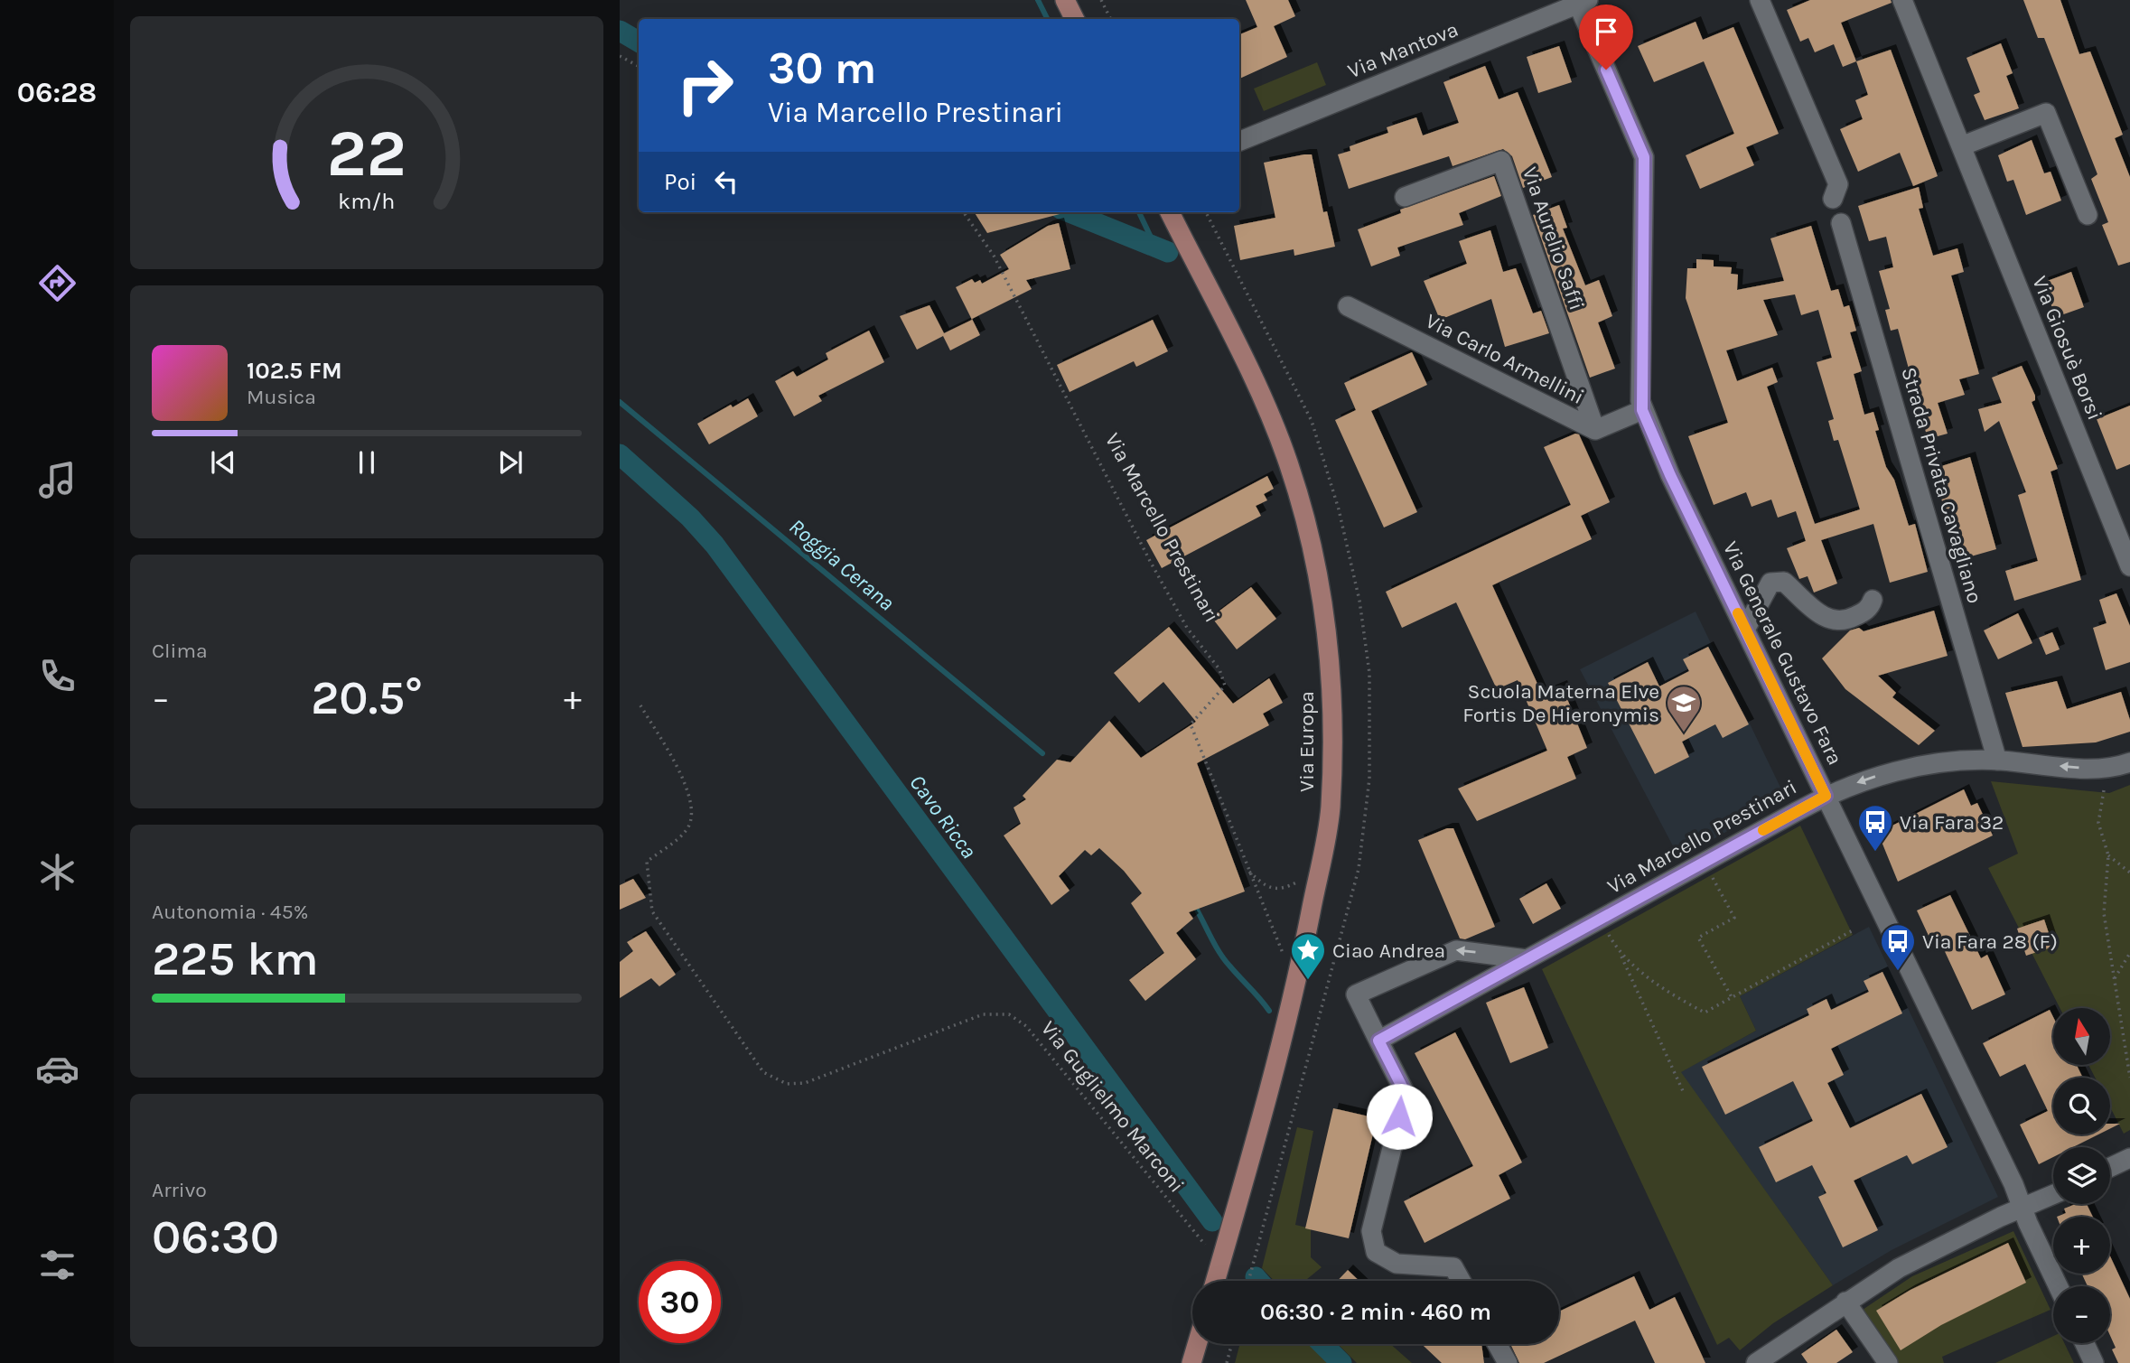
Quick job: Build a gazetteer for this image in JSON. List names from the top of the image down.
{
  "streets": {
    "main road": ["Via Europa"],
    "street": [
      "Via Mantova",
      "Via Aurelio Saffi",
      "Via Giosuè Borsi",
      "Via Carlo Armellini",
      "Strada Privata Cavagliano",
      "Via Marcello Prestinari",
      "Via Generale Gustavo Fara"
    ],
    "path": ["Via Guglielmo Marconi"]
  },
  "crossings": [
    ["Via Mantova", "Via Generale Gustavo Fara"],
    ["Via Aurelio Saffi", "Via Carlo Armellini"],
    ["Via Carlo Armellini", "Via Generale Gustavo Fara"],
    ["Strada Privata Cavagliano", "Via Marcello Prestinari"],
    ["Via Marcello Prestinari", "Via Generale Gustavo Fara"],
    ["Via Europa", "Via Guglielmo Marconi"]
  ],
  "water": ["Roggia Cerana", "Cavo Ricca"],
  "places": {
    "school or university": ["Scuola Materna Elve Fortis De Hieronymis"],
    "bus stop": ["Via Fara 32", "Via Fara 28 (F)"],
    "place": ["Ciao Andrea"]
  },
  "north": "top",
  "page": {
    "tabs": "06:28",
    "turn": ["30 m", "Via Marcello Prestinari"],
    "then": "Poi",
    "song": ["102.5 FM", "Musica"],
    "tile": [
      "Clima",
      ["Autonomia · 45%", "225 km"],
      ["Arrivo", "06:30"]
    ],
    "heat": ["−", "20.5°", "+"],
    "map_buttons": ["+", "−"],
    "limit": "30",
    "trip": "06:30 · 2 min · 460 m",
    "gauge": ["22", "km/h"]
  }
}
